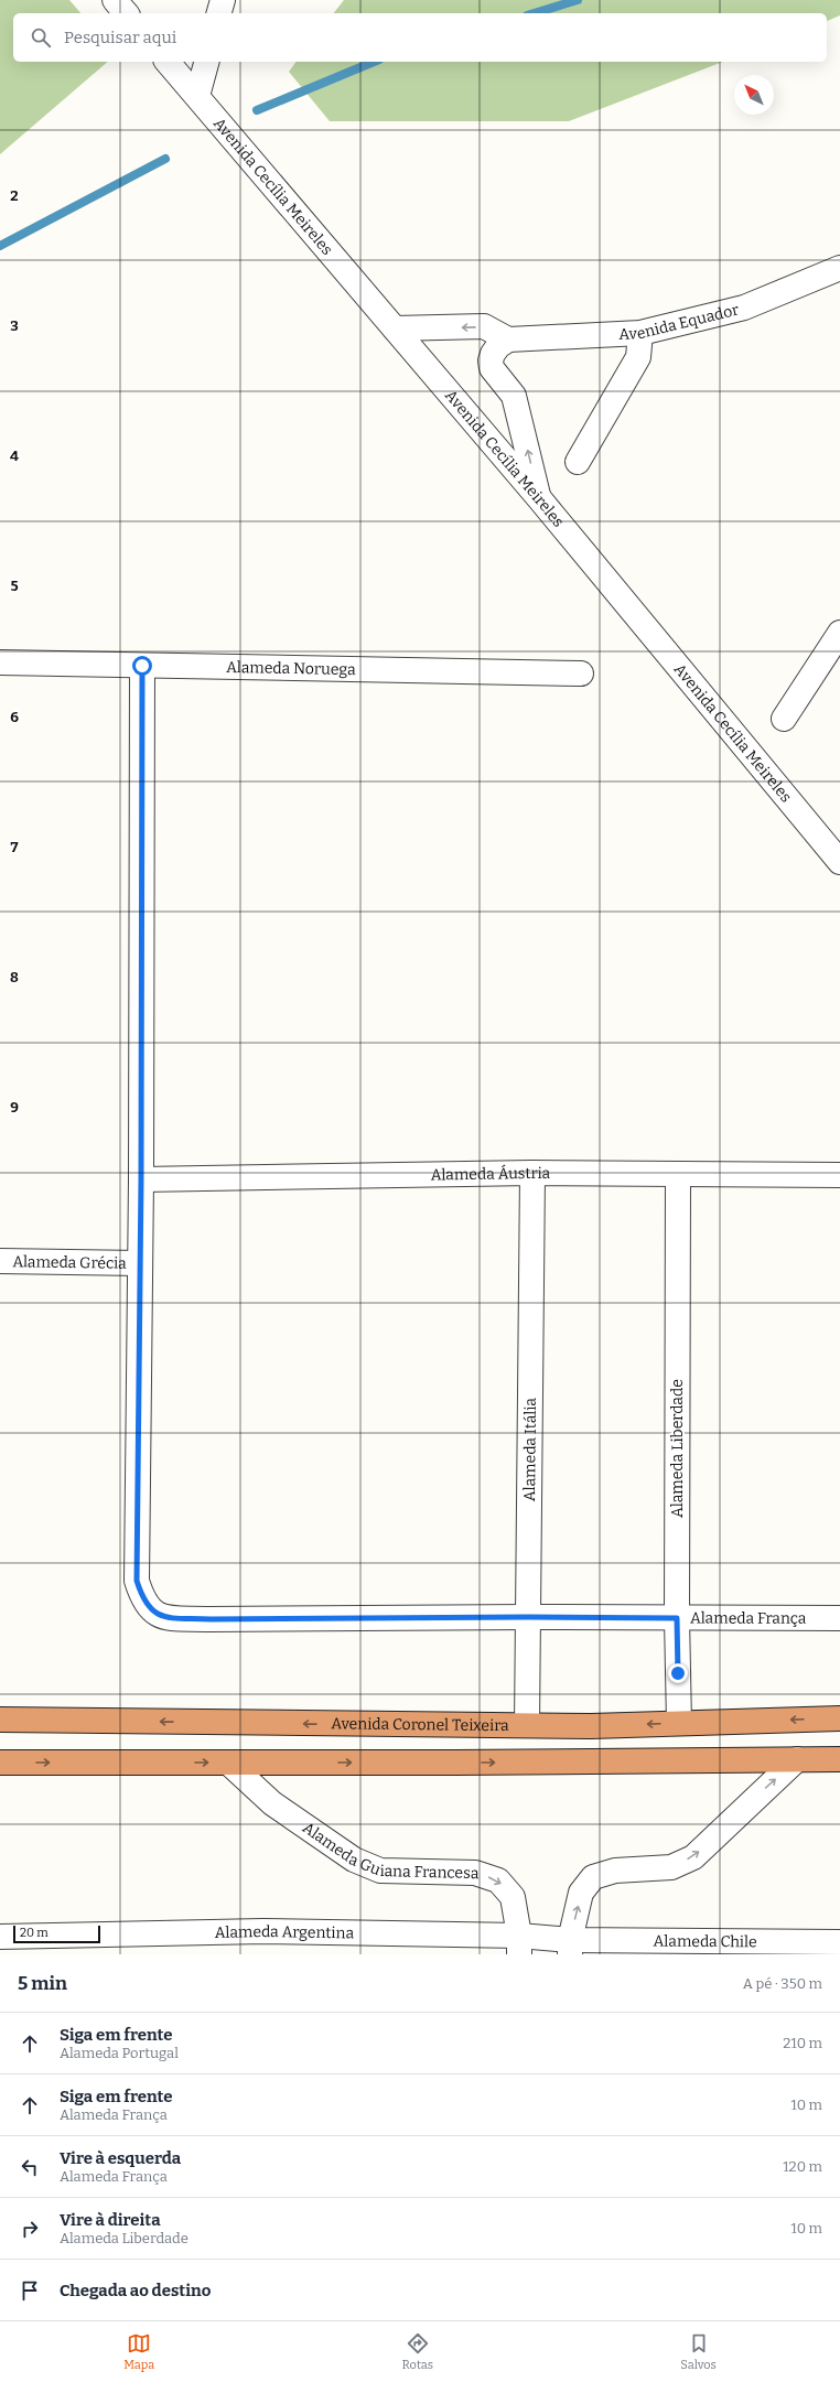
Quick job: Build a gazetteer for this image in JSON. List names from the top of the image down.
{
  "streets": {
    "highway": ["Avenida Coronel Teixeira"],
    "street": [
      "Avenida Cecília Meireles",
      "Avenida Equador",
      "Alameda Noruega",
      "Alameda Áustria",
      "Alameda Grécia",
      "Alameda Liberdade",
      "Alameda Itália",
      "Alameda França",
      "Alameda Guiana Francesa",
      "Alameda Argentina",
      "Alameda Chile"
    ]
  },
  "crossings": [
    ["Alameda Noruega", "Alameda França"],
    ["Alameda Áustria", "Alameda Liberdade"],
    ["Alameda Áustria", "Alameda Itália"],
    ["Alameda Áustria", "Alameda França"],
    ["Alameda Grécia", "Alameda França"],
    ["Alameda Liberdade", "Alameda França"],
    ["Alameda Liberdade", "Avenida Coronel Teixeira"],
    ["Alameda Itália", "Alameda França"],
    ["Alameda Itália", "Avenida Coronel Teixeira"],
    ["Alameda Guiana Francesa", "Alameda Argentina"],
    ["Alameda Argentina", "Alameda Chile"]
  ],
  "one_way": ["Alameda Guiana Francesa"],
  "scale_bar": "20 m",
  "north": "top left",
  "page": {
    "search": "Pesquisar aqui",
    "scale": "20 m",
    "heading": ["5 min", "A pé · 350 m"],
    "list": [
      ["Siga em frente", "Alameda Portugal", "210 m"],
      ["Siga em frente", "Alameda França", "10 m"],
      ["Vire à esquerda", "Alameda França", "120 m"],
      ["Vire à direita", "Alameda Liberdade", "10 m"],
      "Chegada ao destino"
    ],
    "nav": ["Mapa", "Rotas", "Salvos"]
  },
  "grid": {
    "rows": [
      "2",
      "3",
      "4",
      "5",
      "6",
      "7",
      "8",
      "9"
    ]
  }
}
